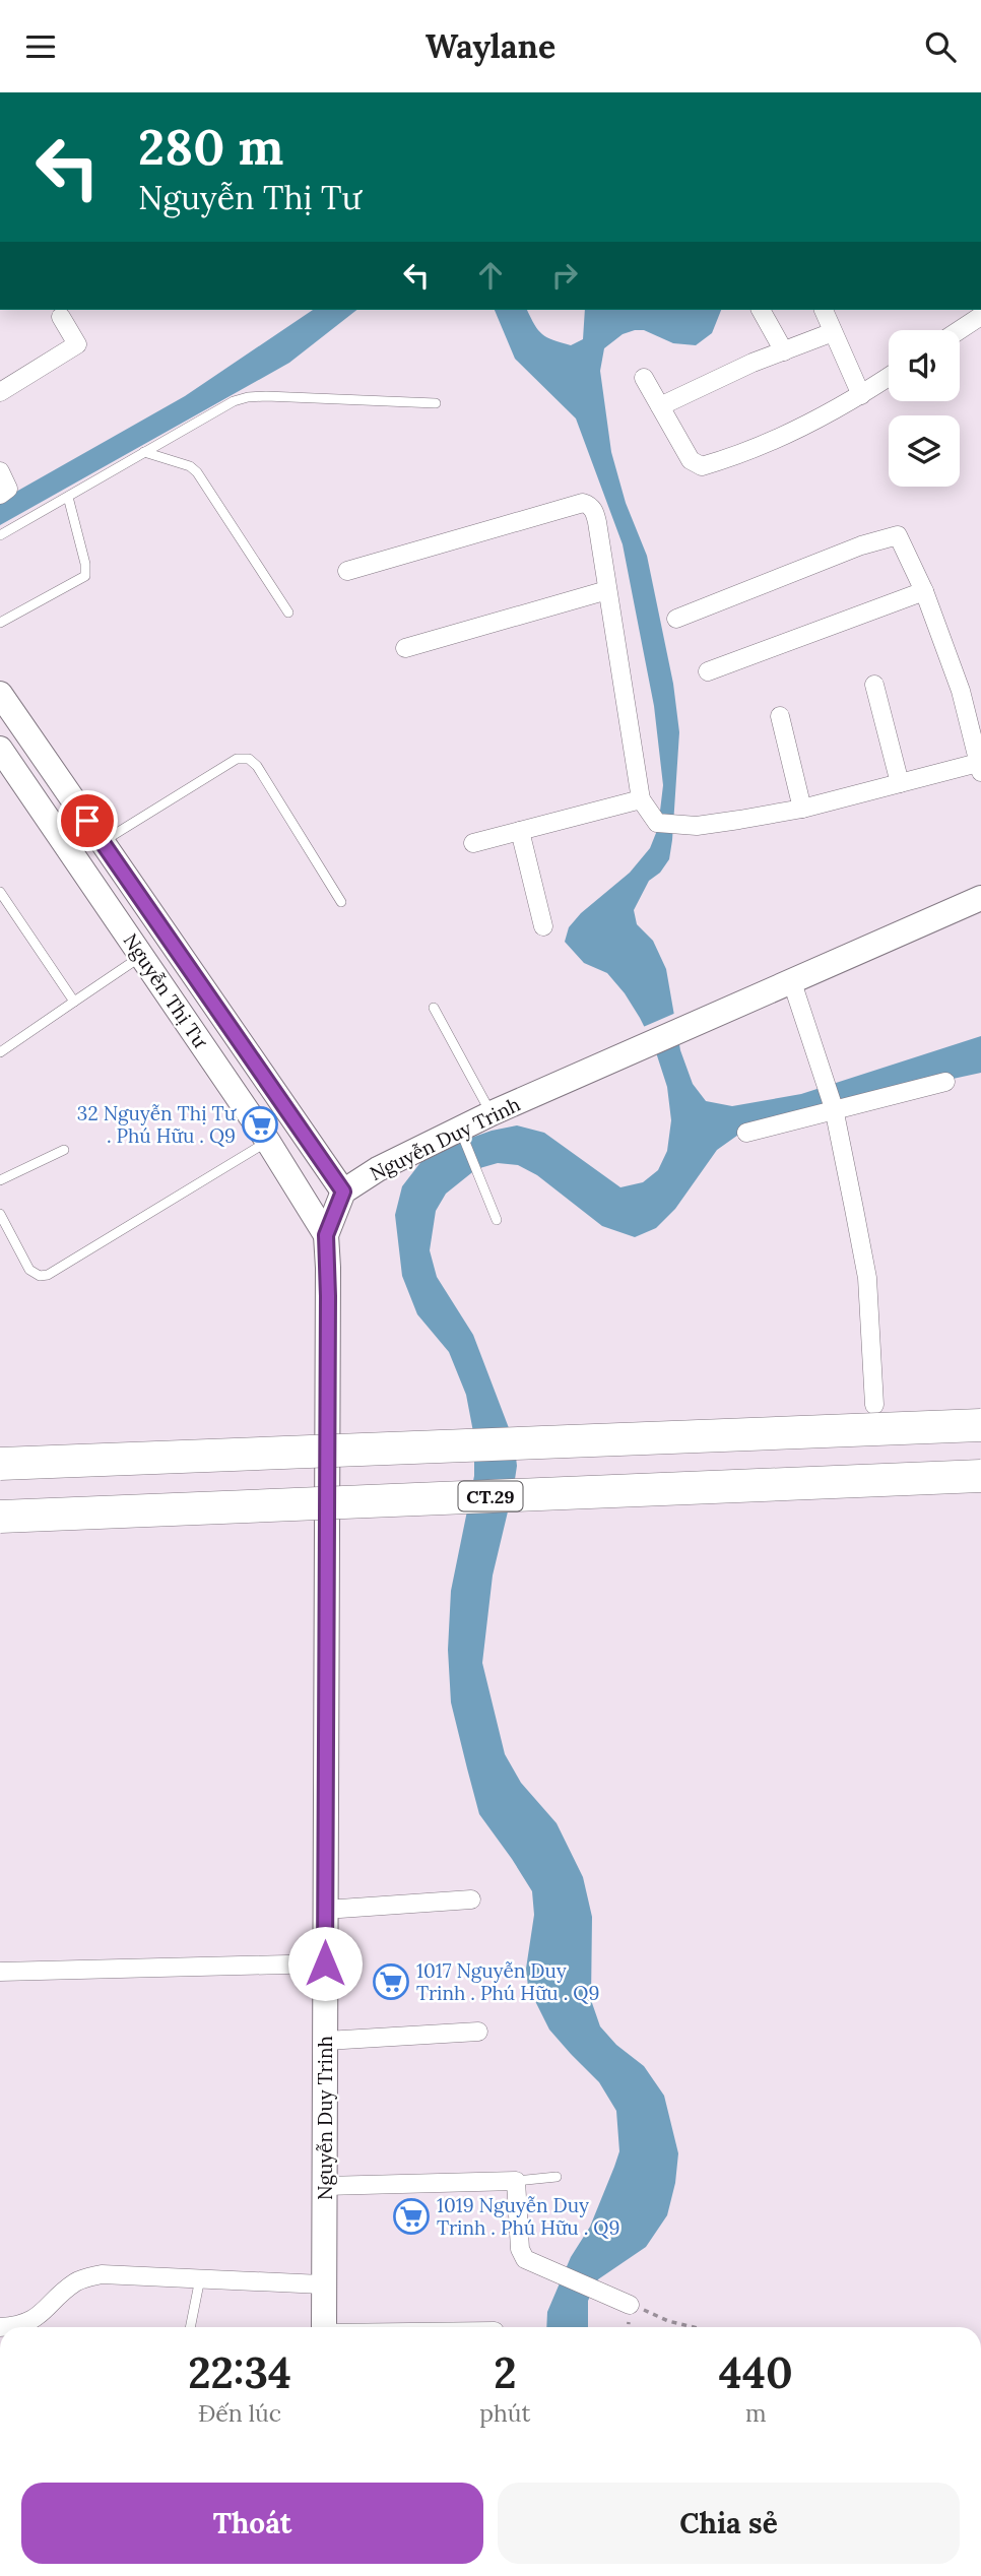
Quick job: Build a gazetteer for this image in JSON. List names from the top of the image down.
{
  "streets": {
    "highway": ["CT.29"],
    "main road": ["Nguyễn Thị Tư", "Nguyễn Duy Trinh"]
  },
  "crossings": [
    ["Nguyễn Thị Tư", "Nguyễn Duy Trinh"]
  ],
  "places": {
    "supermarket": ["32 Nguyễn Thị Tư . Phú Hữu . Q9", "1017 Nguyễn Duy Trinh . Phú Hữu . Q9", "1019 Nguyễn Duy Trinh . Phú Hữu . Q9"]
  },
  "page": {
    "header": "Waylane",
    "turn": ["280 m", "Nguyễn Thị Tư"],
    "eta": [
      "22:34",
      "Đến lúc",
      "2",
      "phút",
      "440",
      "m"
    ],
    "buttons": ["Thoát", "Chia sẻ"]
  }
}
